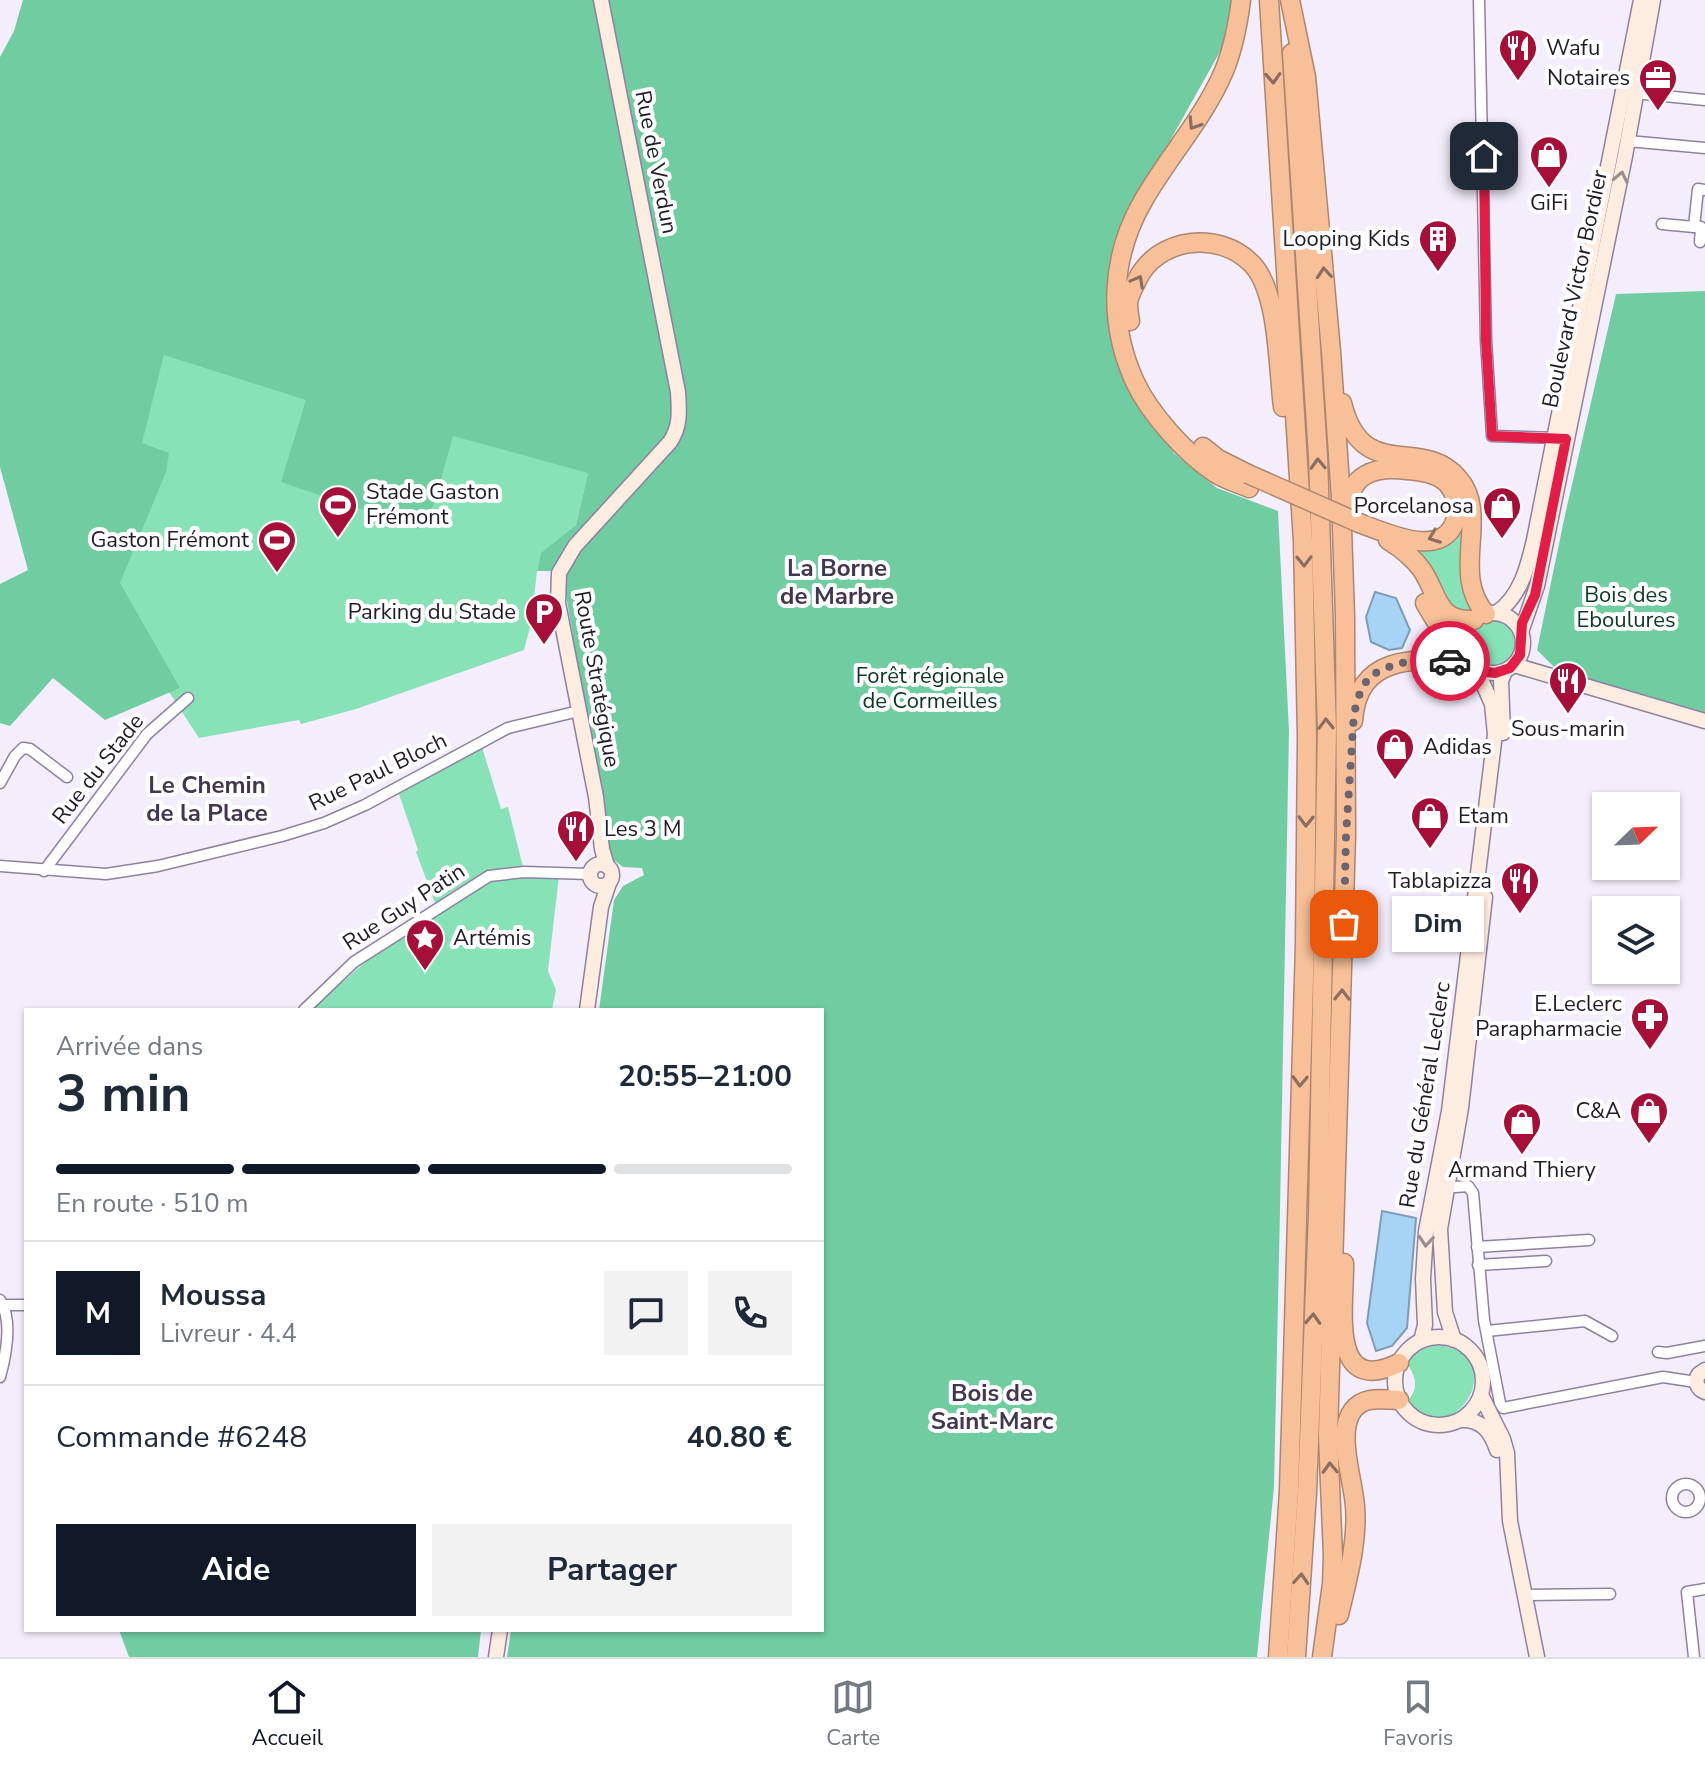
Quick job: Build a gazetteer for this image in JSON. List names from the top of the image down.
{
  "streets": {
    "main road": [
      "Rue de Verdun",
      "Boulevard Victor Bordier",
      "Route Stratégique",
      "Rue du Général Leclerc"
    ],
    "street": ["Rue du Stade", "Rue Paul Bloch", "Rue Guy Patin"]
  },
  "crossings": [
    ["Rue de Verdun", "Route Stratégique"],
    ["Boulevard Victor Bordier", "Rue du Général Leclerc"],
    ["Route Stratégique", "Rue Paul Bloch"],
    ["Route Stratégique", "Rue Guy Patin"],
    ["Rue du Stade", "Rue Paul Bloch"]
  ],
  "districts": ["La Borne de Marbre", "Le Chemin de la Place", "Bois de Saint-Marc"],
  "parks": ["Bois des Eboulures", "Forêt régionale de Cormeilles"],
  "places": {
    "restaurant": [
      "Wafu",
      "Sous-marin",
      "Les 3 M",
      "Tablapizza"
    ],
    "office": ["Notaires"],
    "shop": [
      "GiFi",
      "Porcelanosa",
      "Adidas",
      "Etam",
      "C&A",
      "Armand Thiery"
    ],
    "building": ["Looping Kids"],
    "sports": ["Stade Gaston Frémont", "Gaston Frémont"],
    "parking": ["Parking du Stade"],
    "other": ["Dim"],
    "place": ["Artémis"],
    "pharmacy": ["E.Leclerc Parapharmacie"]
  },
  "north": "top right",
  "page": {
    "bubble": "Dim",
    "heading": ["3 min", "Arrivée dans", "20:55–21:00"],
    "panel": [
      "Moussa",
      "Livreur · 4.4",
      "Commande #6248",
      "40.80 €"
    ],
    "bar": "En route · 510 m",
    "round": "M",
    "buttons": ["Aide", "Partager"],
    "tabs": ["Accueil", "Carte", "Favoris"]
  }
}
